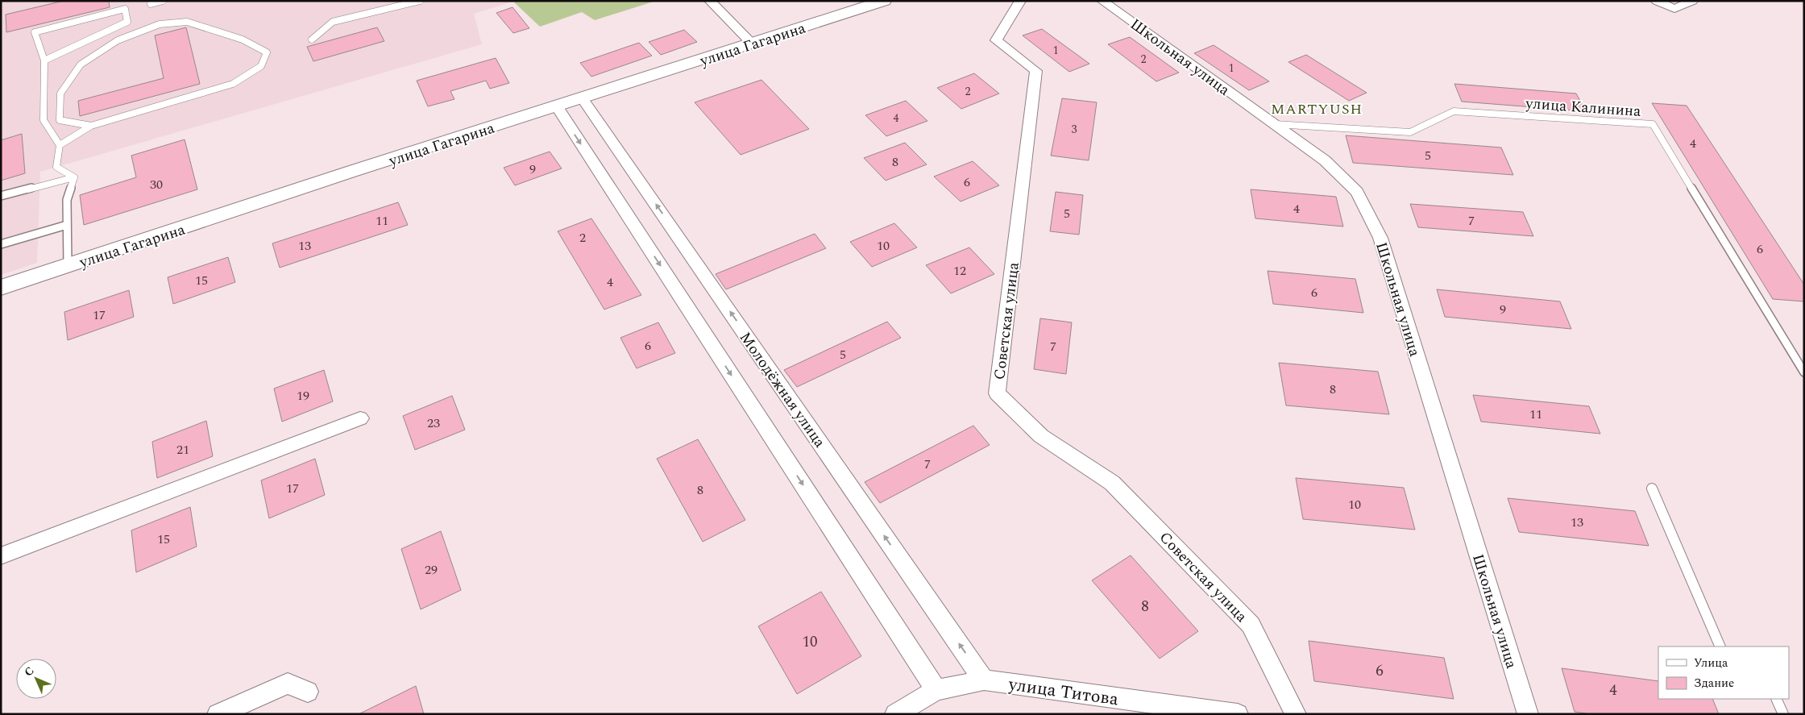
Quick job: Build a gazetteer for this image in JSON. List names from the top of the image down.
{
  "streets": {
    "main road": ["улица Гагарина"],
    "street": [
      "Школьная улица",
      "Советская улица",
      "Молодёжная улица",
      "улица Титова"
    ],
    "lane": ["улица Калинина"]
  },
  "crossings": [
    ["улица Гагарина", "Молодёжная улица"],
    ["Школьная улица", "улица Калинина"],
    ["Молодёжная улица", "улица Титова"]
  ],
  "districts": ["MARTYUSH"],
  "house_numbers": [
    "1",
    "2",
    "1",
    "2",
    "4",
    "3",
    "4",
    "5",
    "8",
    "9",
    "6",
    "30",
    "4",
    "5",
    "11",
    "7",
    "2",
    "13",
    "10",
    "6",
    "12",
    "15",
    "4",
    "6",
    "9",
    "17",
    "6",
    "7",
    "5",
    "8",
    "19",
    "11",
    "23",
    "21",
    "7",
    "17",
    "8",
    "10",
    "13",
    "15",
    "29",
    "8",
    "10",
    "6",
    "4"
  ],
  "legend": ["Улица", "Здание"],
  "north": "top left"
}
